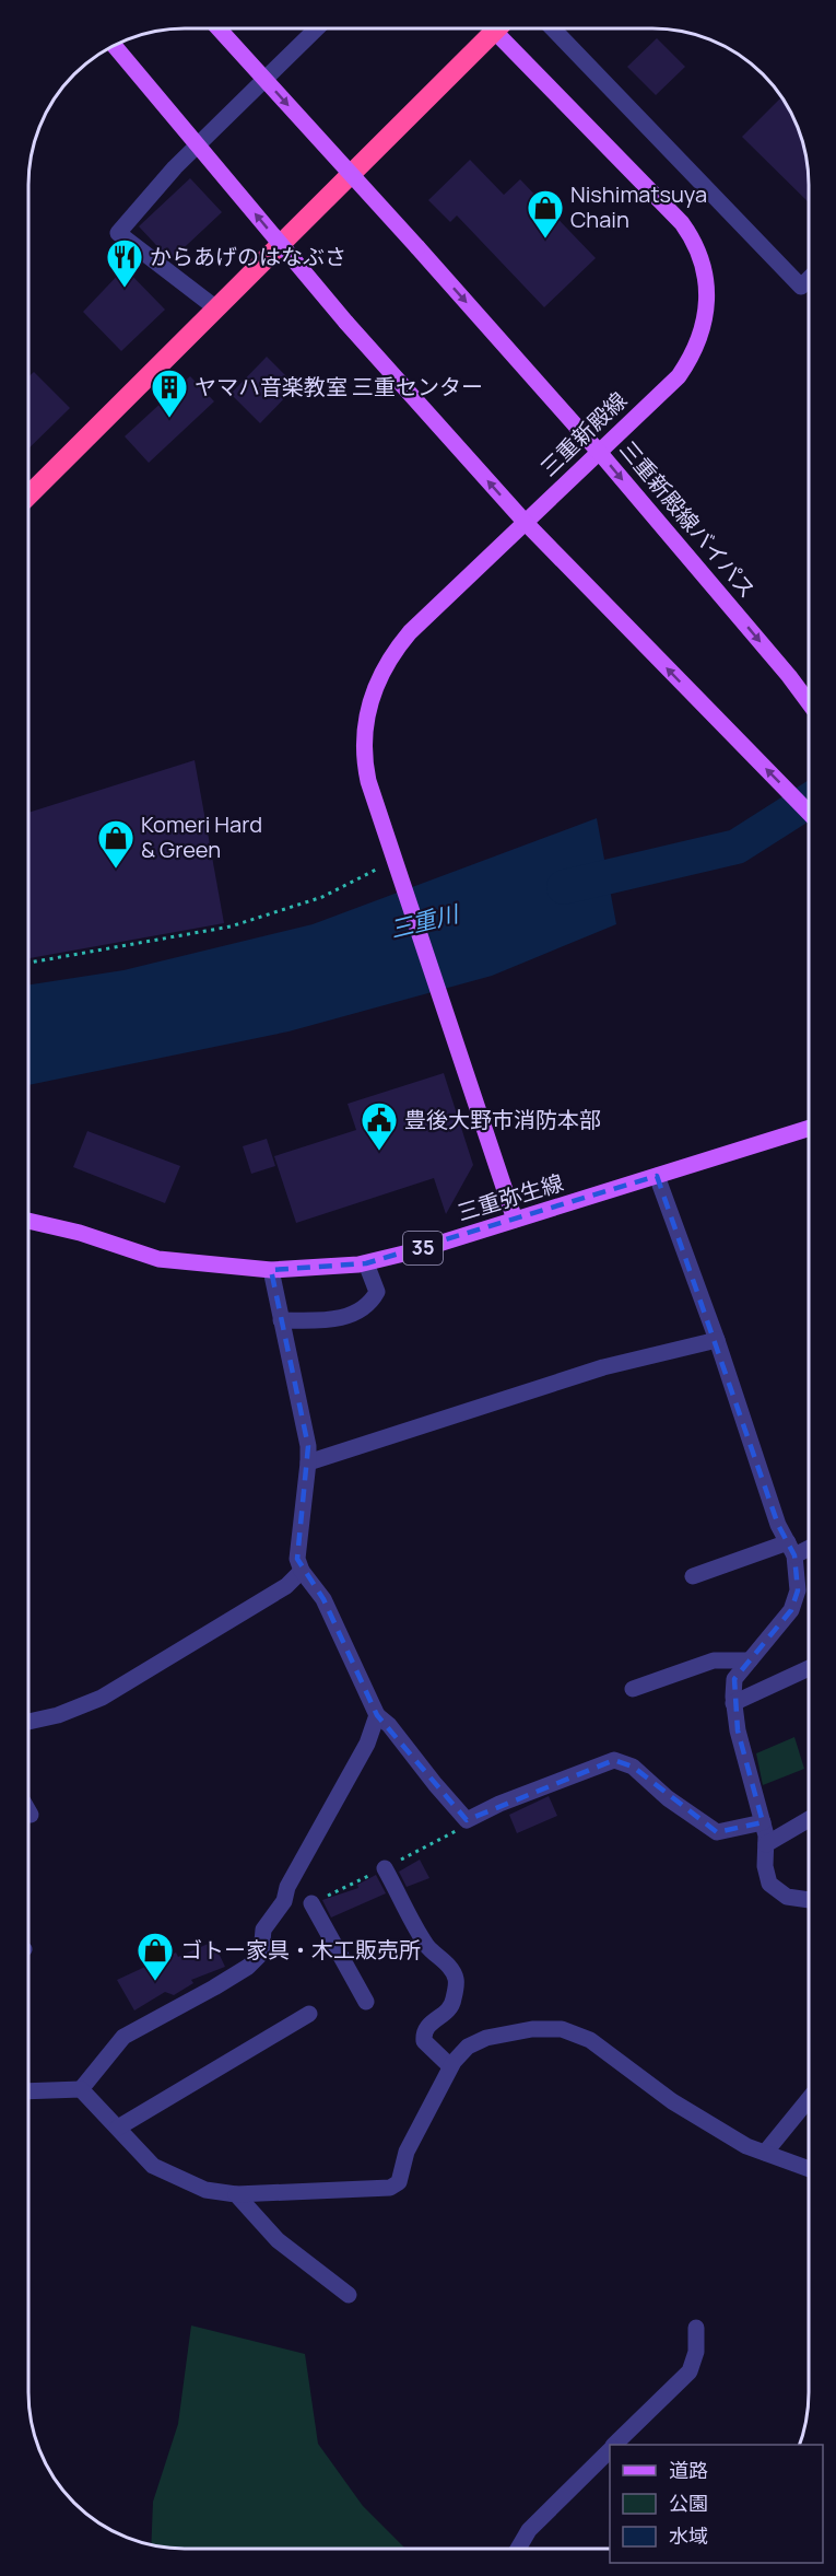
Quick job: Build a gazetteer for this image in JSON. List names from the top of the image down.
{
  "streets": {
    "main road": [
      "三重新殿線",
      "三重新殿線バイパス",
      "三重弥生線",
      "35"
    ]
  },
  "crossings": [
    ["三重新殿線", "三重新殿線バイパス"],
    ["三重新殿線", "三重弥生線"]
  ],
  "water": ["三重川"],
  "places": {
    "shop": ["Nishimatsuya Chain", "Komeri Hard & Green", "ゴトー家具・木工販売所"],
    "restaurant": ["からあげのはなぶさ"],
    "building": ["ヤマハ音楽教室 三重センター"],
    "public building": ["豊後大野市消防本部"]
  },
  "legend": ["道路", "公園", "水域"]
}
